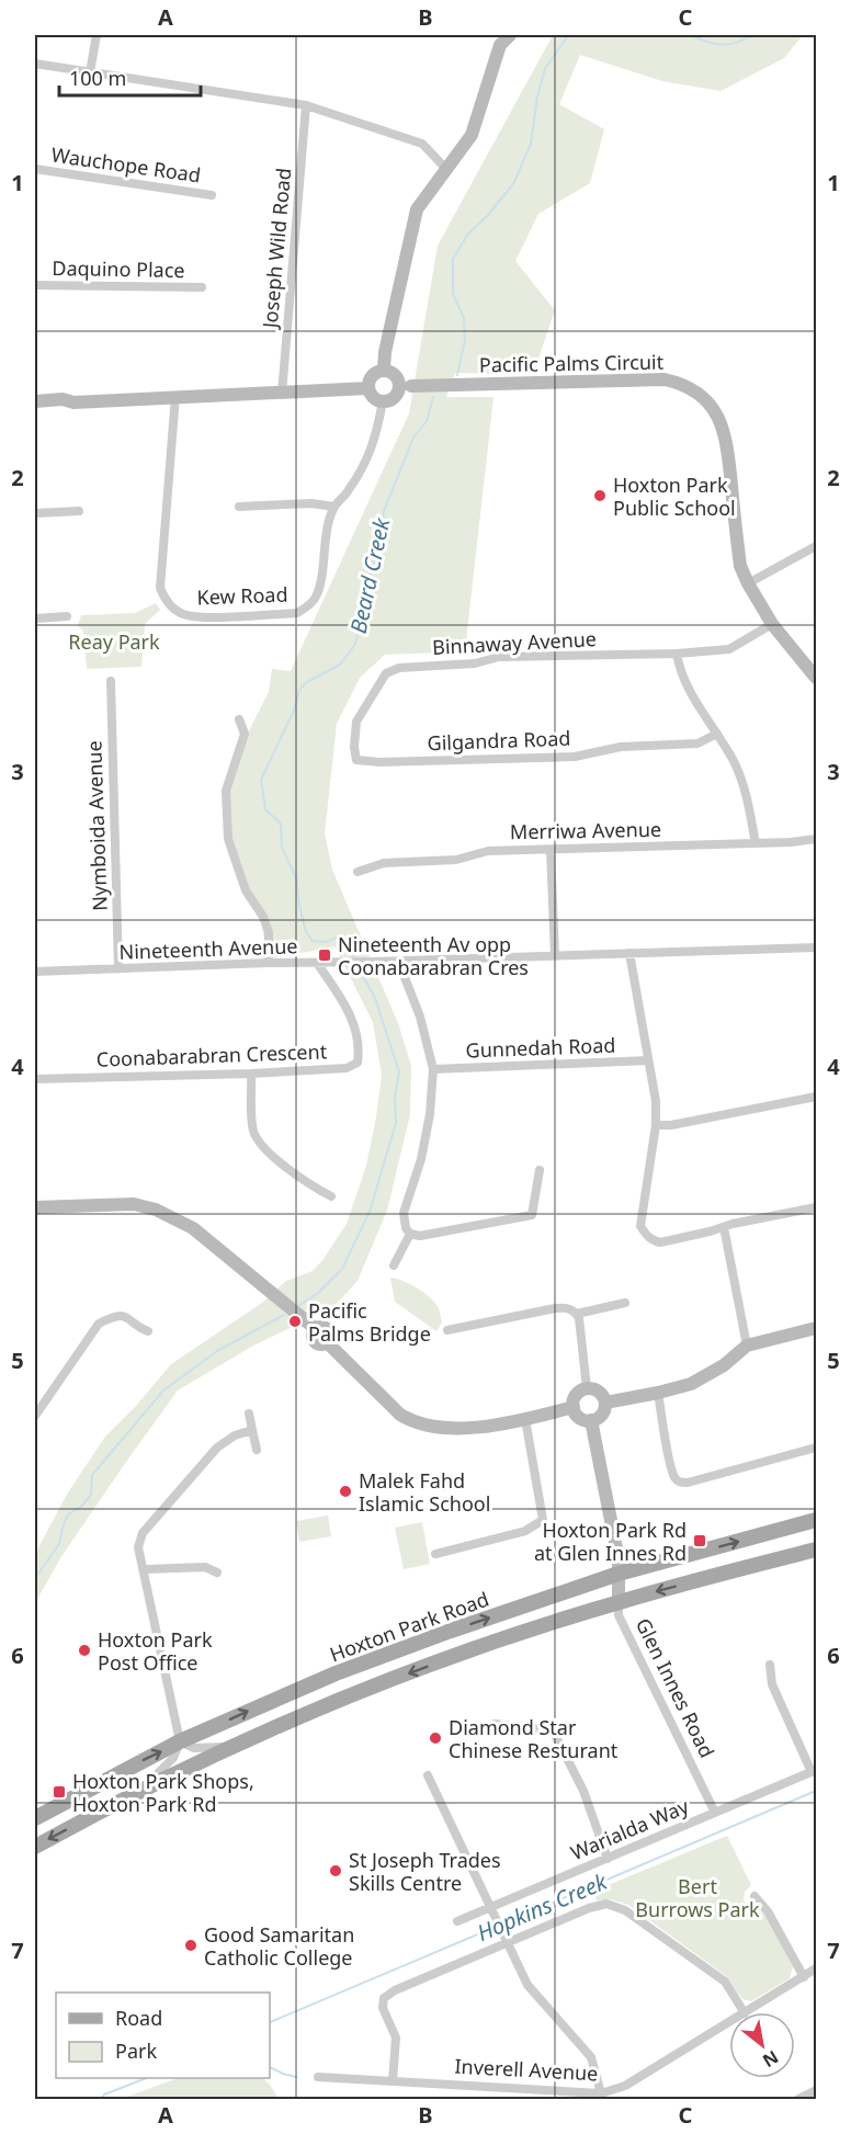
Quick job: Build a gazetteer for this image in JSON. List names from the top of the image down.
{
  "streets": {
    "main road": ["Hoxton Park Road"],
    "street": [
      "Wauchope Road",
      "Joseph Wild Road",
      "Daquino Place",
      "Pacific Palms Circuit",
      "Kew Road",
      "Binnaway Avenue",
      "Gilgandra Road",
      "Nymboida Avenue",
      "Merriwa Avenue",
      "Nineteenth Avenue",
      "Gunnedah Road",
      "Coonabarabran Crescent",
      "Glen Innes Road",
      "Warialda Way",
      "Inverell Avenue"
    ]
  },
  "crossings": [
    ["Pacific Palms Circuit", "Kew Road"],
    ["Pacific Palms Circuit", "Binnaway Avenue"],
    ["Binnaway Avenue", "Gilgandra Road"],
    ["Nymboida Avenue", "Nineteenth Avenue"],
    ["Nineteenth Avenue", "Coonabarabran Crescent"],
    ["Hoxton Park Road", "Glen Innes Road"],
    ["Glen Innes Road", "Warialda Way"]
  ],
  "water": ["Beard Creek", "Hopkins Creek"],
  "parks": ["Reay Park", "Bert Burrows Park"],
  "places": {
    "other": [
      "Hoxton Park Public School",
      "Pacific Palms Bridge",
      "Malek Fahd Islamic School",
      "Hoxton Park Post Office",
      "Diamond Star Chinese Resturant",
      "St Joseph Trades Skills Centre",
      "Good Samaritan Catholic College"
    ],
    "transit": ["Nineteenth Av opp Coonabarabran Cres", "Hoxton Park Rd at Glen Innes Rd", "Hoxton Park Shops, Hoxton Park Rd"]
  },
  "legend": ["Road", "Park"],
  "scale_bar": "100 m",
  "north": "bottom right",
  "grid": {
    "columns": ["A", "B", "C"],
    "rows": [
      "1",
      "2",
      "3",
      "4",
      "5",
      "6",
      "7"
    ]
  }
}
